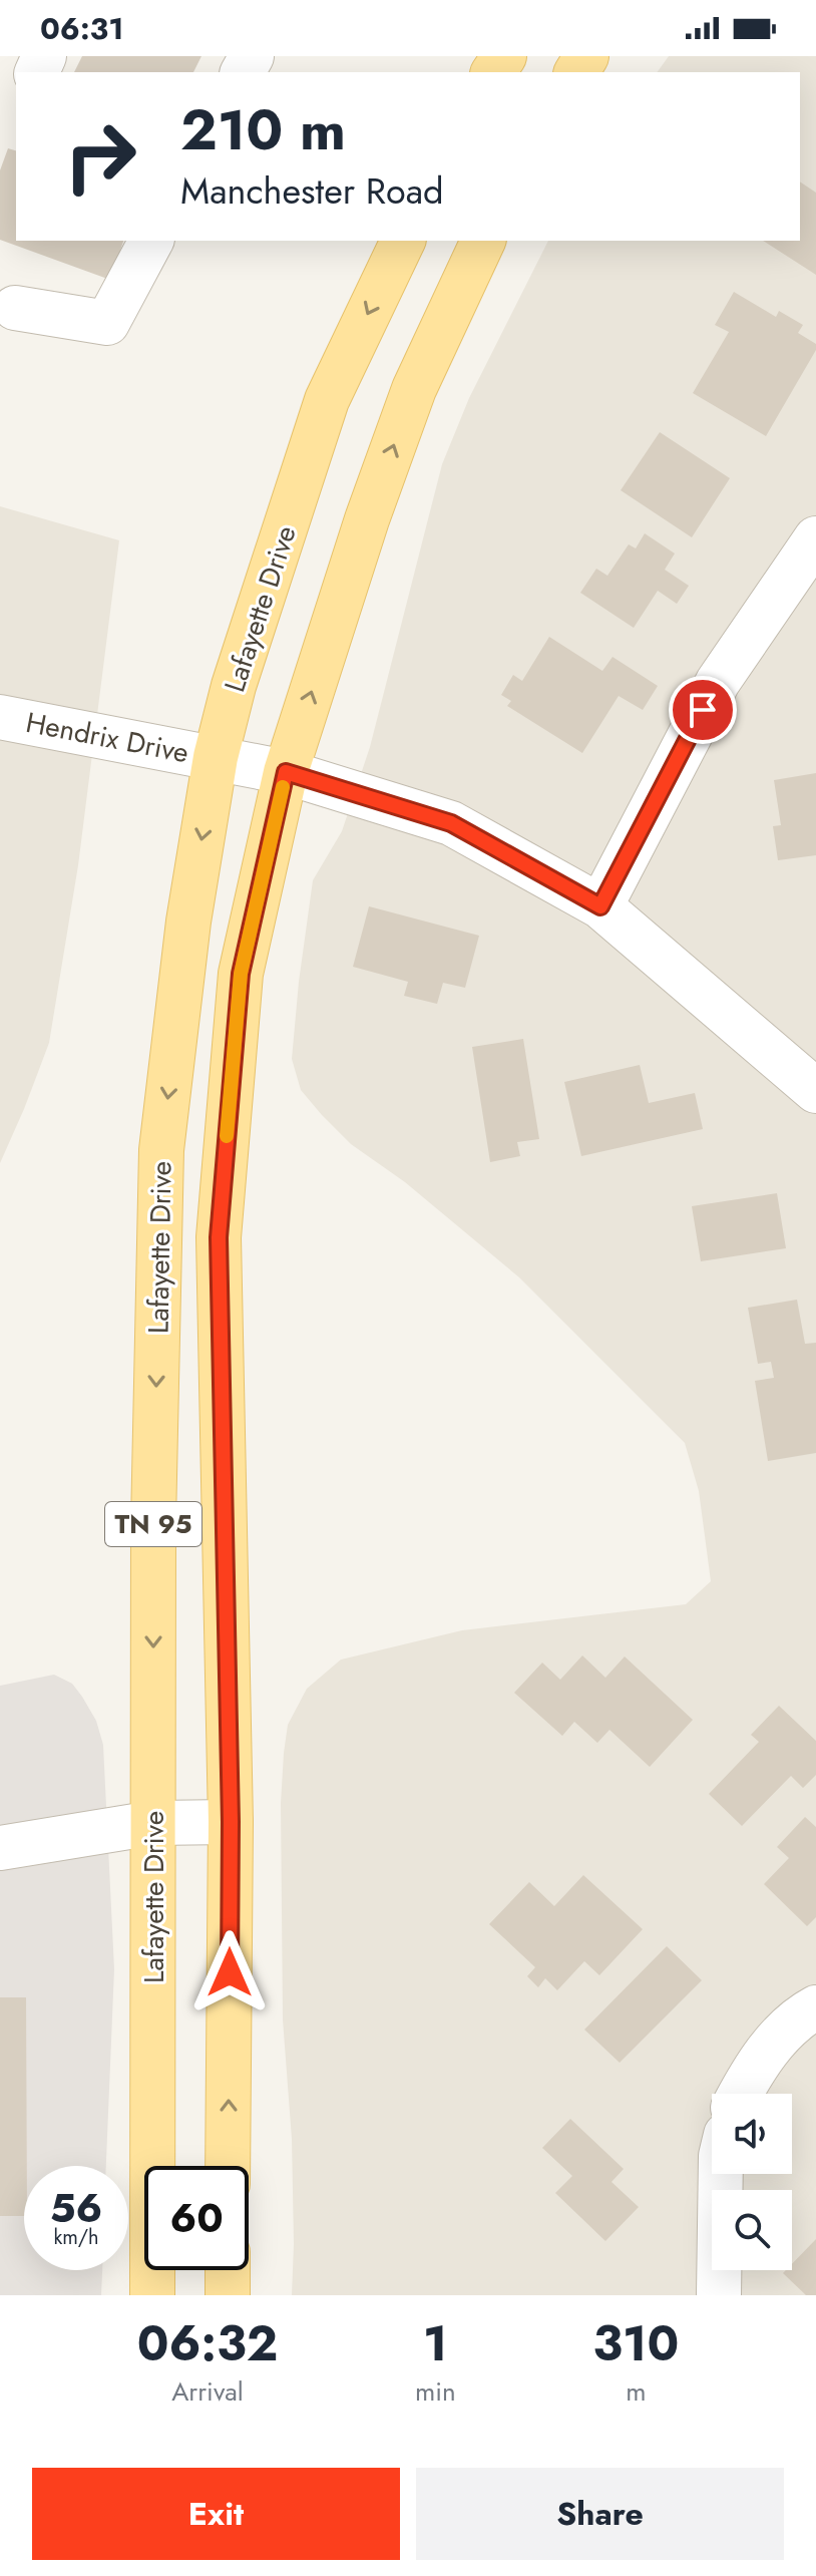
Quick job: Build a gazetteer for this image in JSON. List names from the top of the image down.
{
  "streets": {
    "main road": ["Lafayette Drive", "TN 95"],
    "street": ["Hendrix Drive"]
  },
  "crossings": [
    ["Lafayette Drive", "Hendrix Drive"],
    ["Hendrix Drive", "TN 95"]
  ],
  "page": {
    "status": "06:31",
    "turn": ["210 m", "Manchester Road"],
    "speed": "56 km/h",
    "limit": "60",
    "eta": [
      "06:32",
      "Arrival",
      "1",
      "min",
      "310",
      "m"
    ],
    "buttons": ["Exit", "Share"]
  }
}
